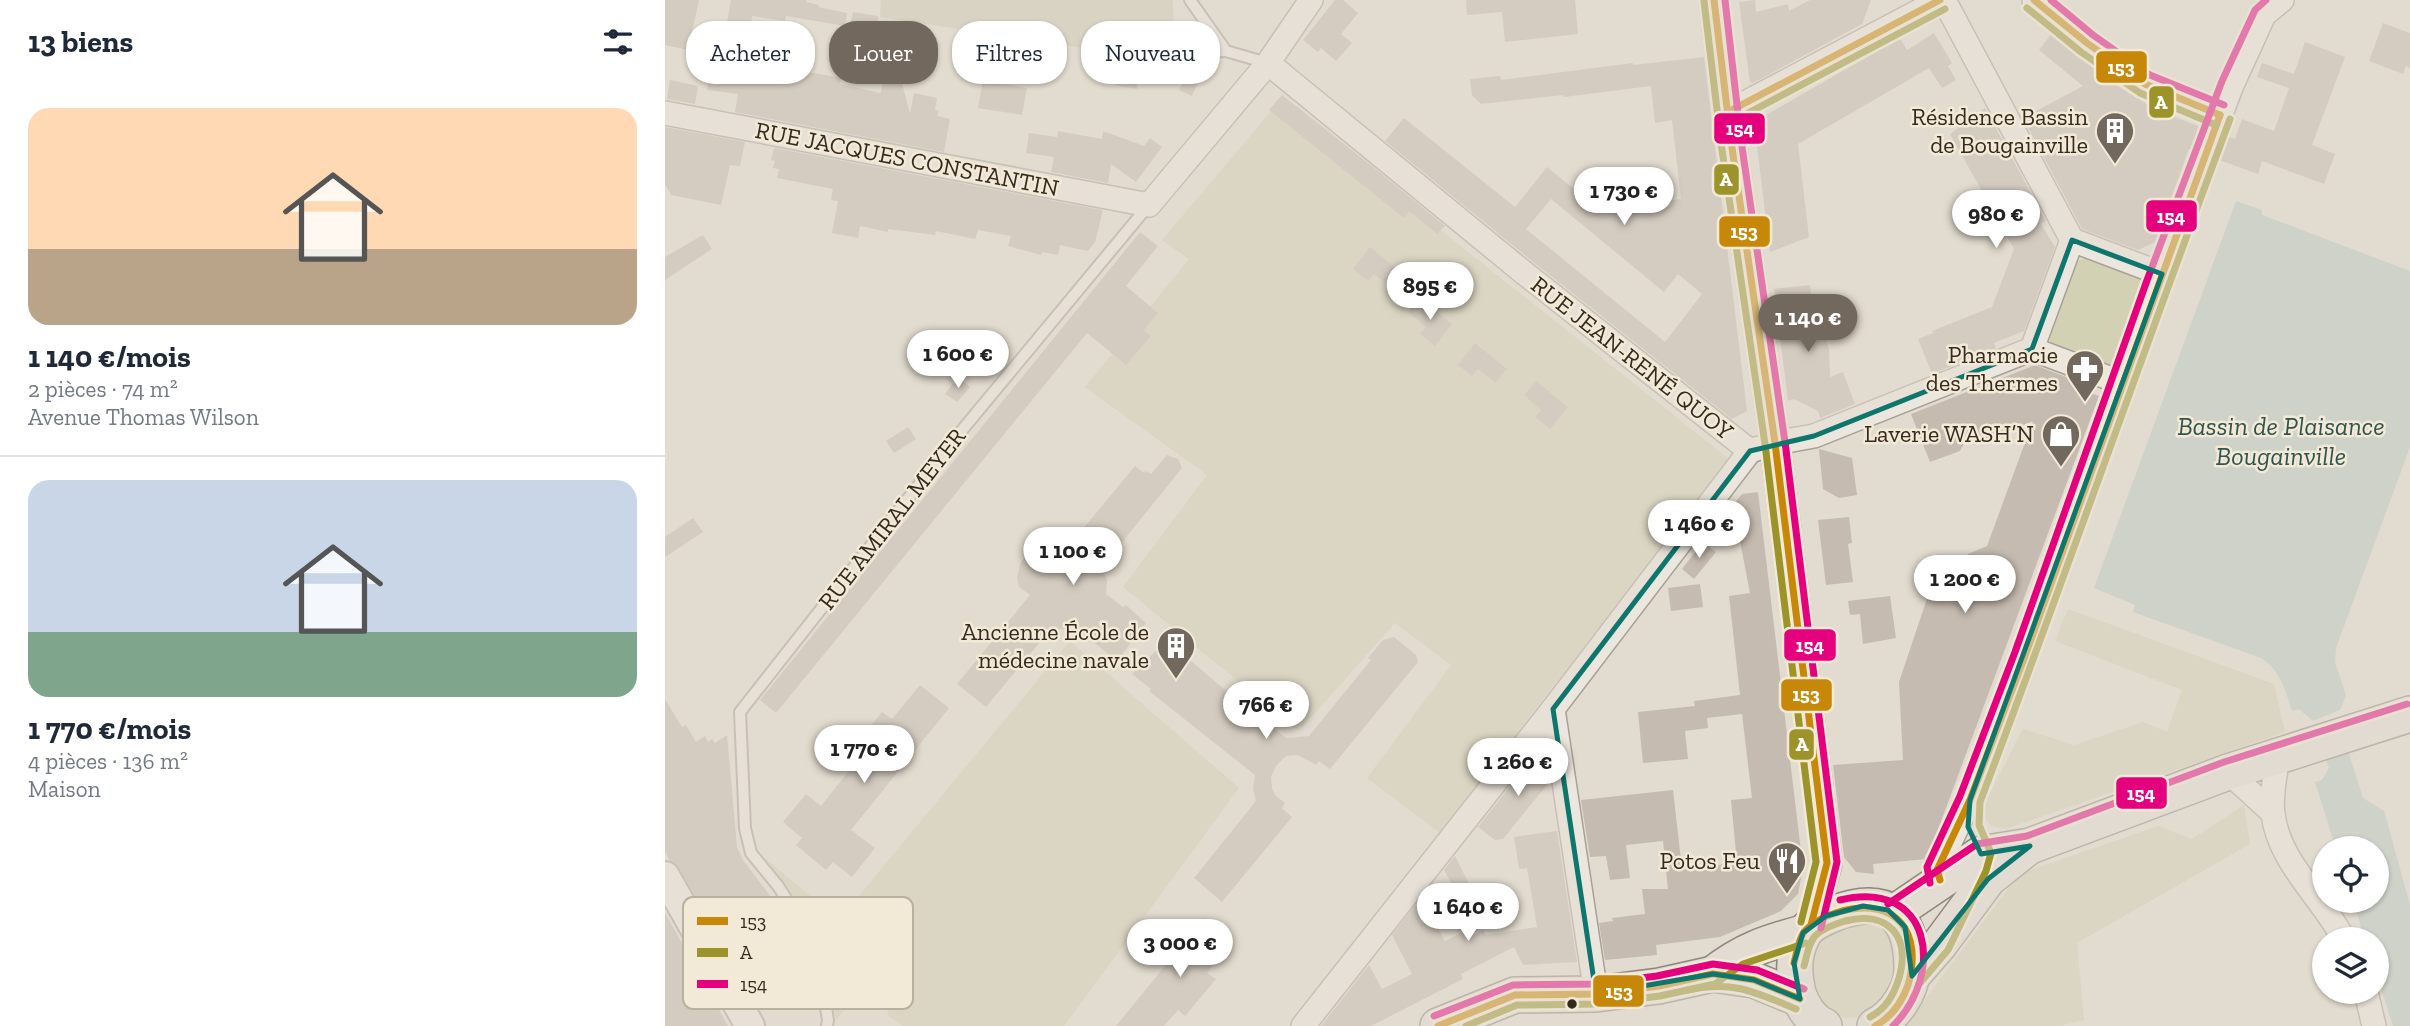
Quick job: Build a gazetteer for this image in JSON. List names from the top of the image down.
{
  "streets": {
    "street": ["RUE JACQUES CONSTANTIN", "RUE JEAN-RENÉ QUOY", "RUE AMIRAL MEYER"]
  },
  "crossings": [
    ["RUE JACQUES CONSTANTIN", "RUE AMIRAL MEYER"],
    ["RUE JEAN-RENÉ QUOY", "RUE AMIRAL MEYER"]
  ],
  "water": ["Bassin de Plaisance Bougainville"],
  "places": {
    "building": ["Résidence Bassin de Bougainville", "Ancienne École de médecine navale"],
    "pharmacy": ["Pharmacie des Thermes"],
    "shop": ["Laverie WASH’N"],
    "restaurant": ["Potos Feu"]
  },
  "lines": ["transit line 153", "transit line 154", "transit line A"],
  "legend": ["153", "A", "154"],
  "page": {
    "heading": "13 biens",
    "chip": [
      "Acheter",
      "Louer",
      "Filtres",
      "Nouveau"
    ],
    "list": [
      {
        "name": "1 140 €/mois",
        "note": "2 pièces · 74 m² · Avenue Thomas Wilson"
      },
      {
        "name": "1 770 €/mois",
        "note": "4 pièces · 136 m² · Maison"
      }
    ],
    "price": [
      "1 730 €",
      "980 €",
      "895 €",
      "1 140 €",
      "1 600 €",
      "1 460 €",
      "1 100 €",
      "1 200 €",
      "766 €",
      "1 770 €",
      "1 260 €",
      "1 640 €",
      "3 000 €"
    ]
  }
}
